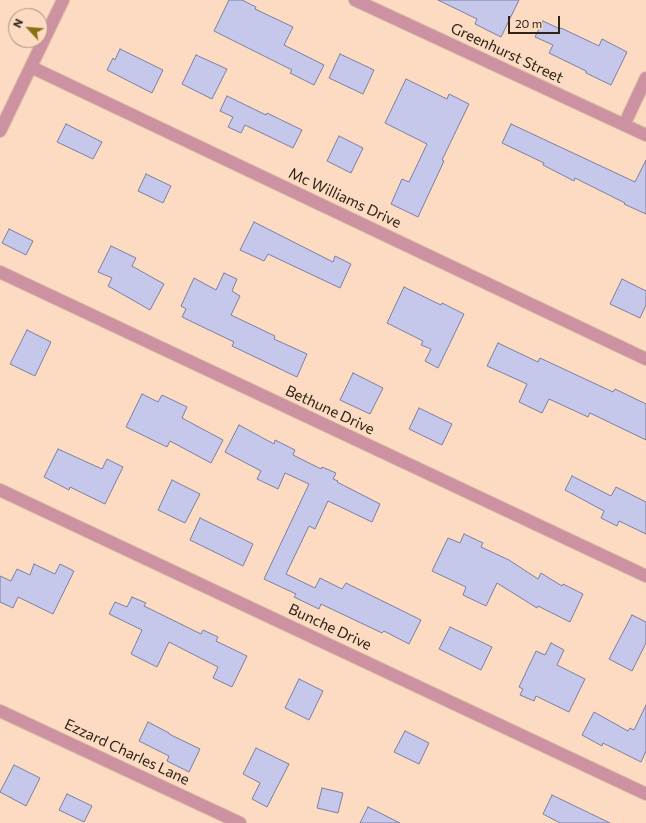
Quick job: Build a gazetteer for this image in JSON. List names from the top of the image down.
{
  "streets": {
    "street": [
      "Greenhurst Street",
      "Mc Williams Drive",
      "Bethune Drive",
      "Bunche Drive",
      "Ezzard Charles Lane"
    ]
  },
  "scale_bar": "20 m",
  "north": "top left"
}
